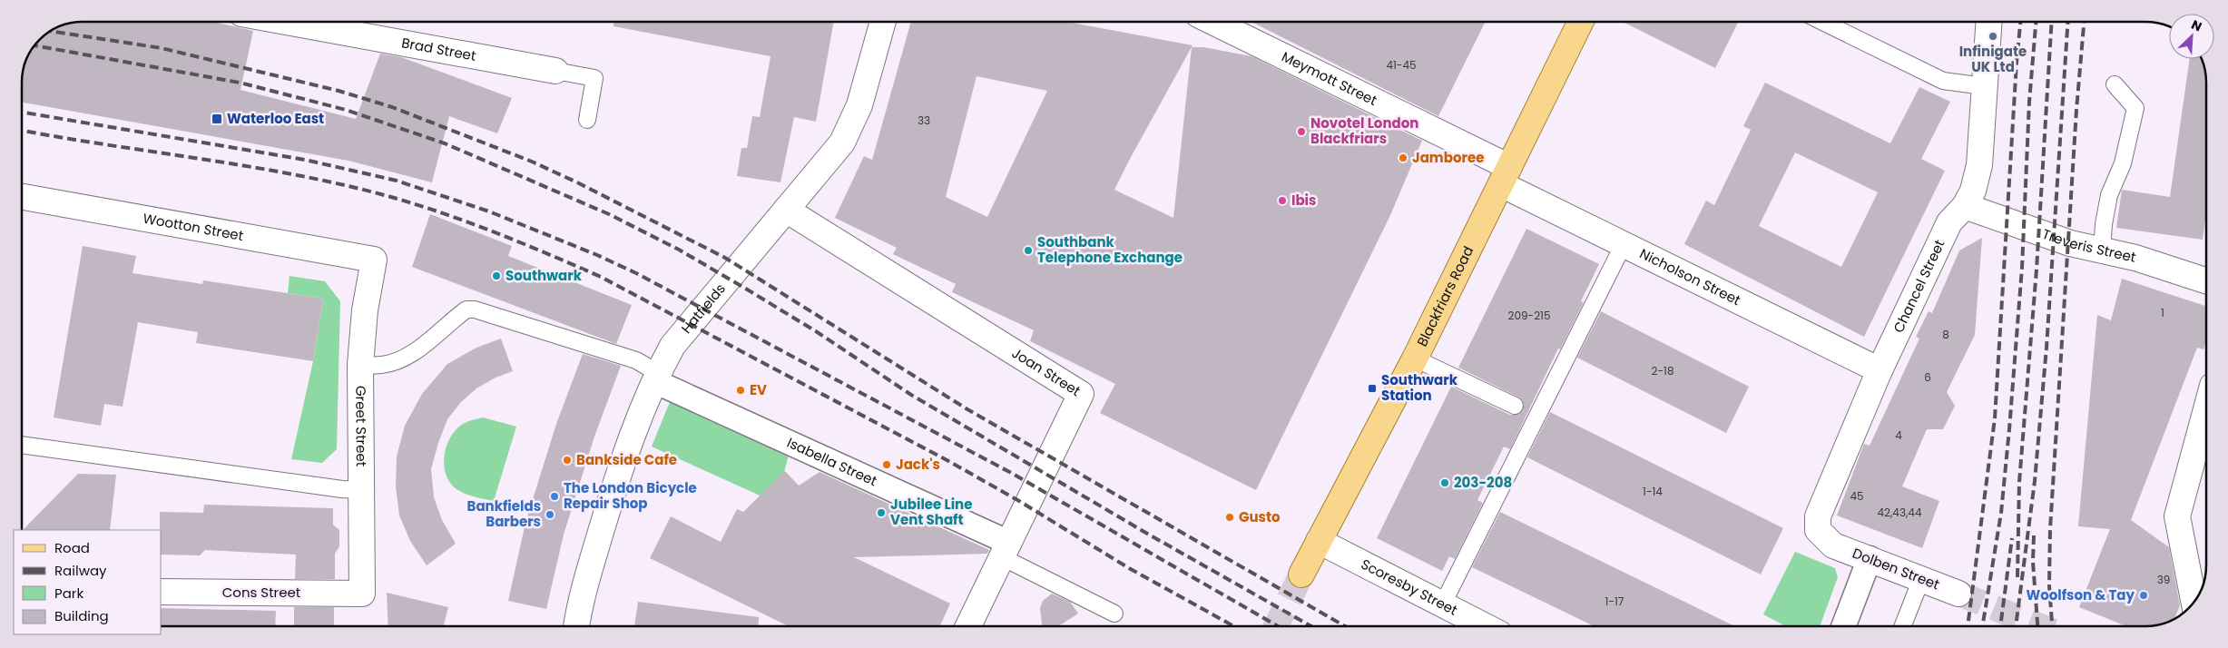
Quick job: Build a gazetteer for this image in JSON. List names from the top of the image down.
{
  "streets": {
    "main road": ["Blackfriars Road"],
    "street": [
      "Brad Street",
      "Meymott Street",
      "Wootton Street",
      "Treveris Street",
      "Nicholson Street",
      "Chancel Street",
      "Hatfields",
      "Joan Street",
      "Greet Street",
      "Isabella Street",
      "Dolben Street",
      "Scoresby Street",
      "Cons Street"
    ]
  },
  "crossings": [
    ["Meymott Street", "Nicholson Street"],
    ["Meymott Street", "Blackfriars Road"],
    ["Wootton Street", "Greet Street"],
    ["Treveris Street", "Chancel Street"],
    ["Nicholson Street", "Chancel Street"],
    ["Nicholson Street", "Blackfriars Road"],
    ["Chancel Street", "Dolben Street"],
    ["Blackfriars Road", "Scoresby Street"],
    ["Hatfields", "Joan Street"],
    ["Hatfields", "Isabella Street"],
    ["Joan Street", "Isabella Street"],
    ["Greet Street", "Cons Street"]
  ],
  "places": {
    "other": [
      "Infinigate UK Ltd",
      "Novotel London Blackfriars",
      "Jamboree",
      "Ibis",
      "Southbank Telephone Exchange",
      "Southwark",
      "EV",
      "Bankside Cafe",
      "Jack's",
      "203-208",
      "The London Bicycle Repair Shop",
      "Jubilee Line Vent Shaft",
      "Bankfields Barbers",
      "Gusto",
      "Woolfson & Tay"
    ],
    "transit": ["Waterloo East", "Southwark Station"]
  },
  "house_numbers": [
    "41-45",
    "33",
    "1",
    "209-215",
    "8",
    "2-18",
    "6",
    "4",
    "1-14",
    "45",
    "42,43,44",
    "39",
    "1-17"
  ],
  "legend": [
    "Road",
    "Railway",
    "Park",
    "Building"
  ],
  "north": "top right"
}
